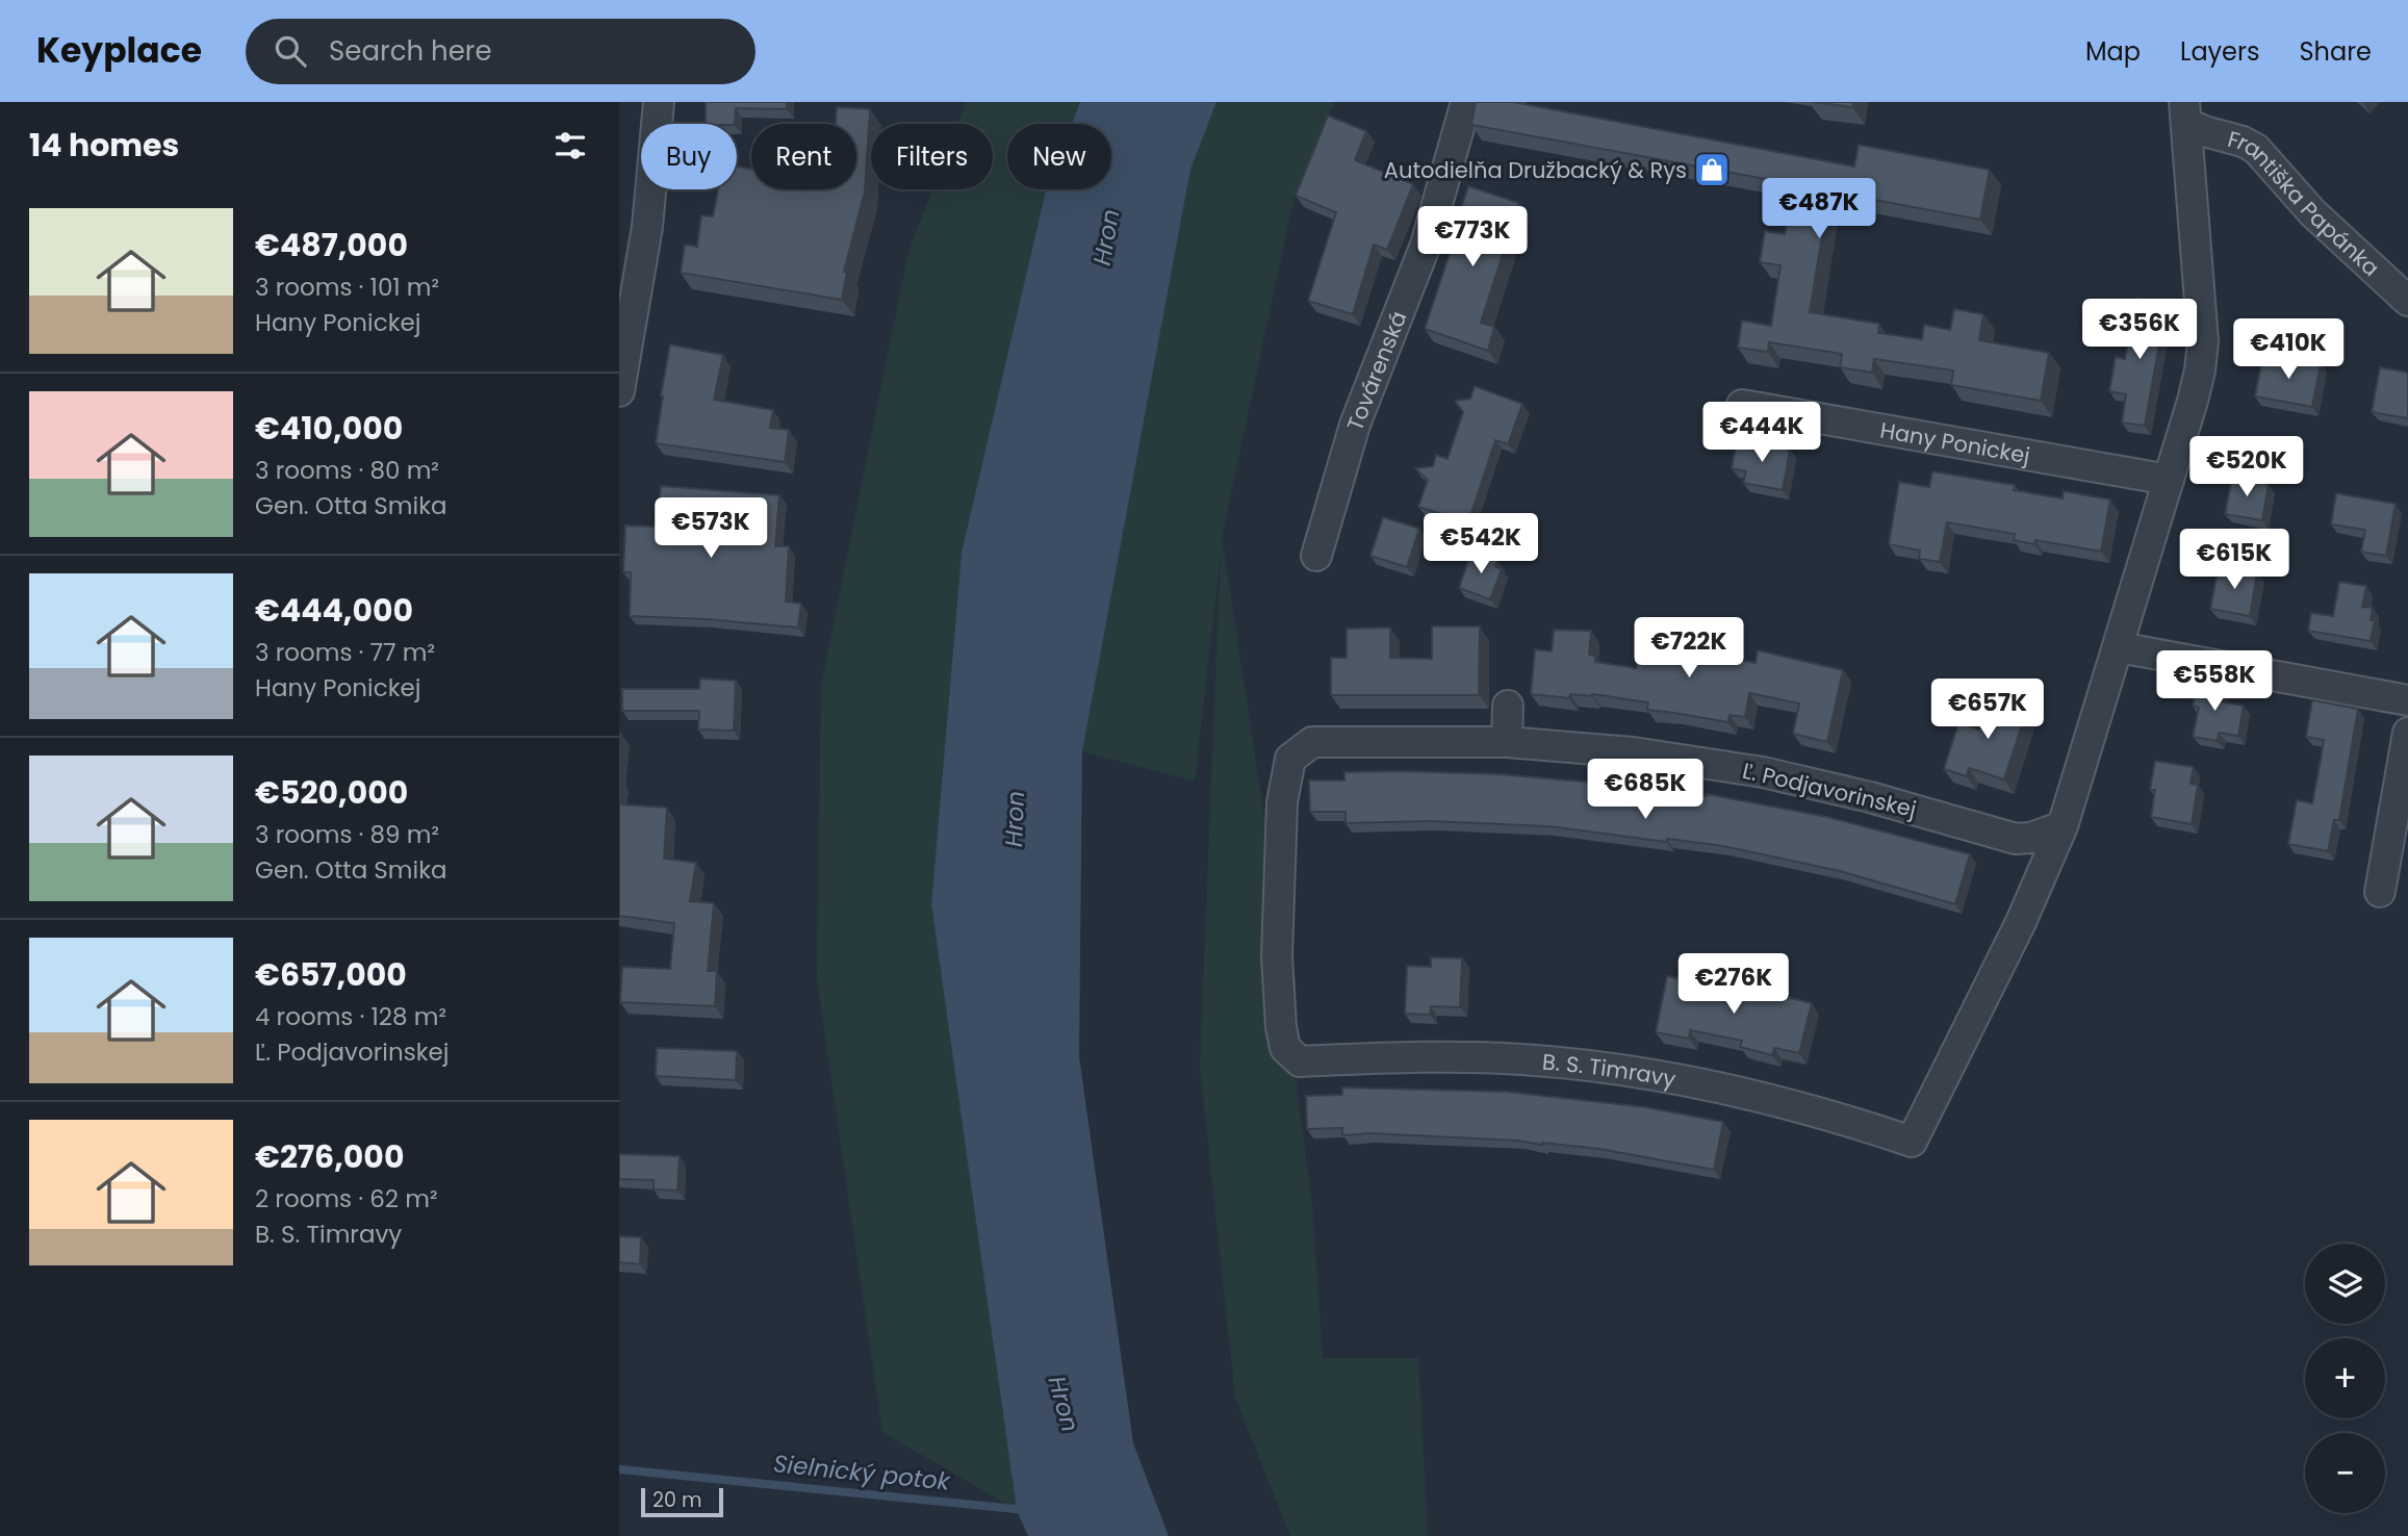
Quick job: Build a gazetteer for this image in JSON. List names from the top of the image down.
{
  "streets": {
    "street": [
      "Františka Papánka",
      "Továrenská",
      "Hany Ponickej",
      "Ľ. Podjavorinskej",
      "B. S. Timravy"
    ]
  },
  "crossings": [
    ["Ľ. Podjavorinskej", "B. S. Timravy"]
  ],
  "water": ["Hron", "Sielnický potok"],
  "places": {
    "shop": ["Autodielňa Družbacký & Rys"]
  },
  "scale_bar": "20 m",
  "page": {
    "header": "Keyplace",
    "search": "Search here",
    "nav": ["Map", "Layers", "Share"],
    "heading": "14 homes",
    "chip": [
      "Buy",
      "Rent",
      "Filters",
      "New"
    ],
    "price": [
      "€487K",
      "€773K",
      "€356K",
      "€410K",
      "€444K",
      "€520K",
      "€573K",
      "€542K",
      "€615K",
      "€722K",
      "€558K",
      "€657K",
      "€685K",
      "€276K"
    ],
    "list": [
      {
        "name": "€487,000",
        "note": "3 rooms · 101 m² · Hany Ponickej"
      },
      {
        "name": "€410,000",
        "note": "3 rooms · 80 m² · Gen. Otta Smika"
      },
      {
        "name": "€444,000",
        "note": "3 rooms · 77 m² · Hany Ponickej"
      },
      {
        "name": "€520,000",
        "note": "3 rooms · 89 m² · Gen. Otta Smika"
      },
      {
        "name": "€657,000",
        "note": "4 rooms · 128 m² · Ľ. Podjavorinskej"
      },
      {
        "name": "€276,000",
        "note": "2 rooms · 62 m² · B. S. Timravy"
      }
    ],
    "map_buttons": ["+", "−"],
    "scale": "20 m"
  }
}
